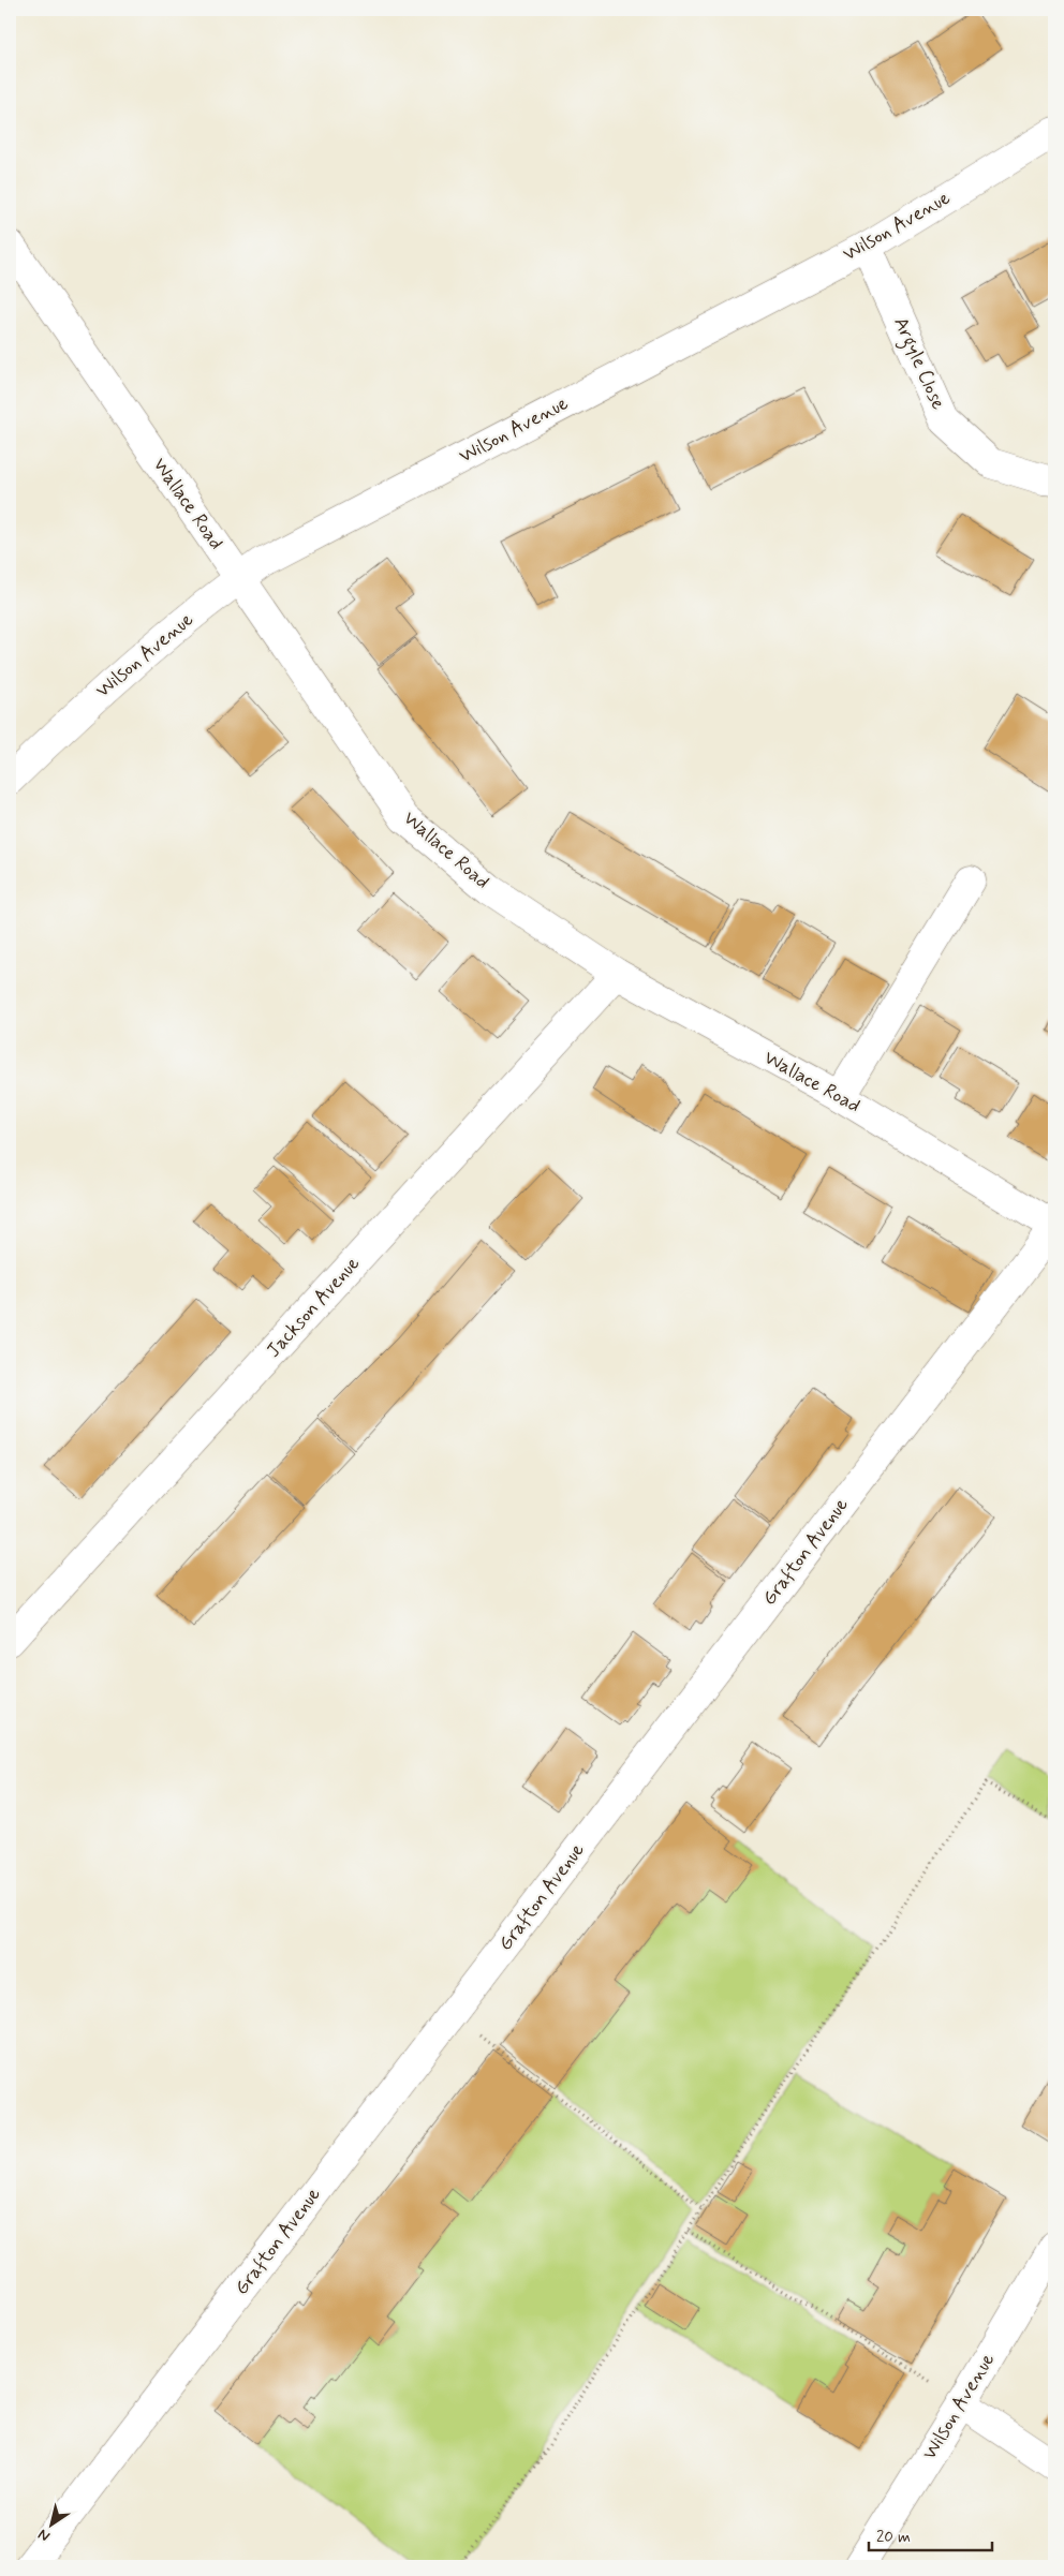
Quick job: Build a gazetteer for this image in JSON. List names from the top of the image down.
{
  "streets": {
    "street": [
      "Wilson Avenue",
      "Argyle Close",
      "Wallace Road",
      "Jackson Avenue",
      "Grafton Avenue"
    ]
  },
  "crossings": [
    ["Wilson Avenue", "Argyle Close"],
    ["Wilson Avenue", "Wallace Road"],
    ["Wallace Road", "Jackson Avenue"],
    ["Wallace Road", "Grafton Avenue"]
  ],
  "scale_bar": "20 m",
  "north": "bottom left"
}
